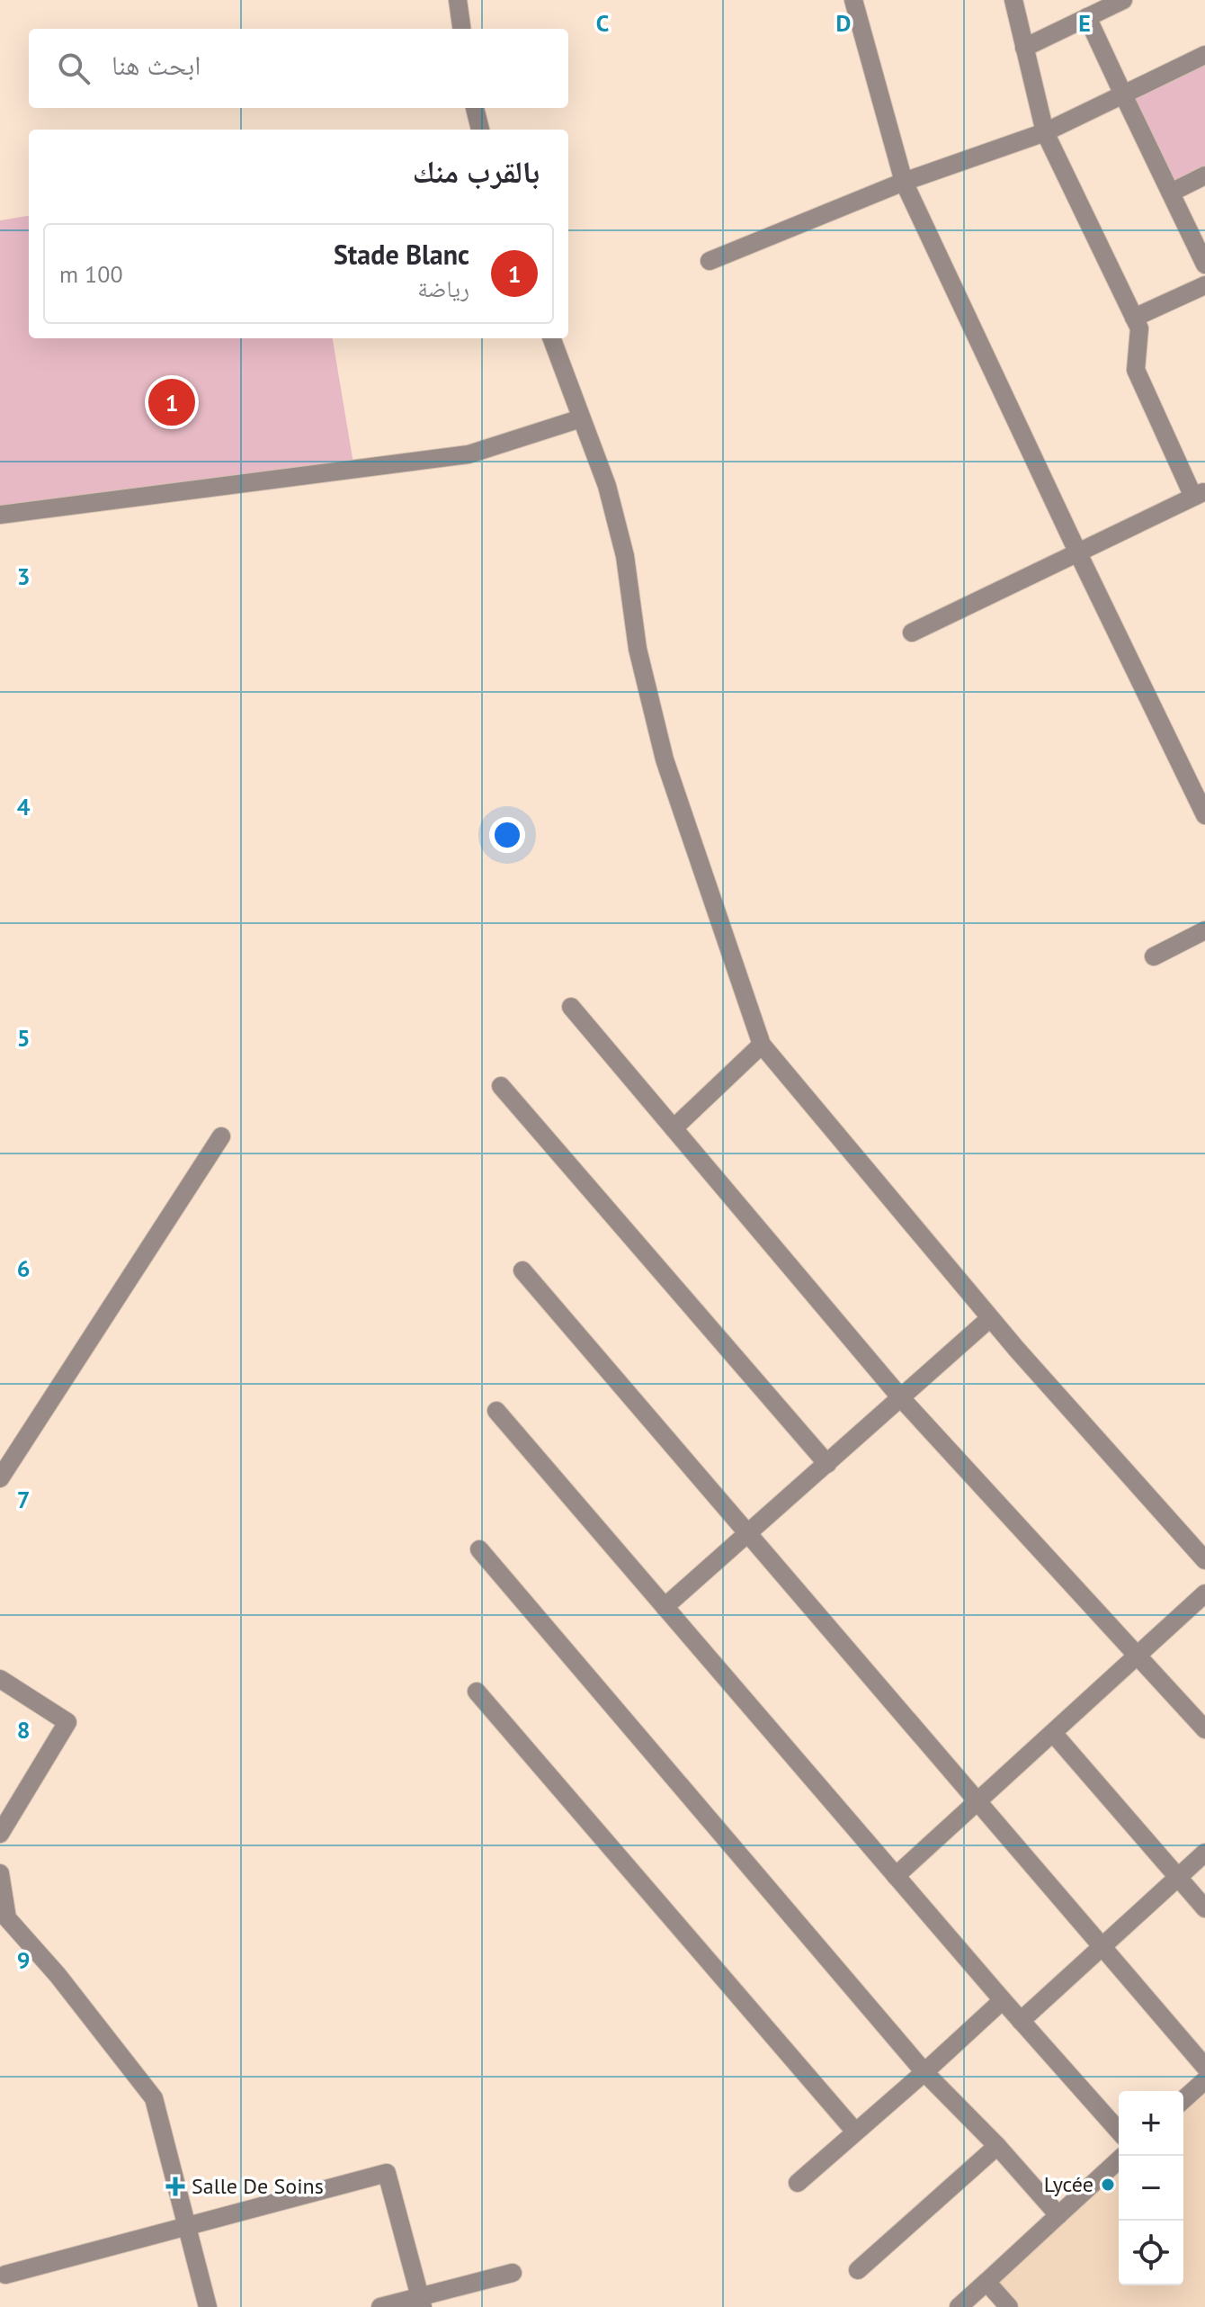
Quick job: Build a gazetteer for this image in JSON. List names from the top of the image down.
{
  "places": {
    "other": ["Lycée"],
    "health": ["Salle De Soins"]
  },
  "page": {
    "search": "ابحث هنا",
    "heading": "بالقرب منك",
    "list": [
      {
        "mark": "1",
        "name": "Stade Blanc",
        "note": "رياضة",
        "value": "100 m"
      }
    ],
    "pins": "1",
    "map_buttons": ["+", "−"]
  },
  "grid": {
    "columns": ["C", "D", "E"],
    "rows": [
      "3",
      "4",
      "5",
      "6",
      "7",
      "8",
      "9"
    ]
  }
}
